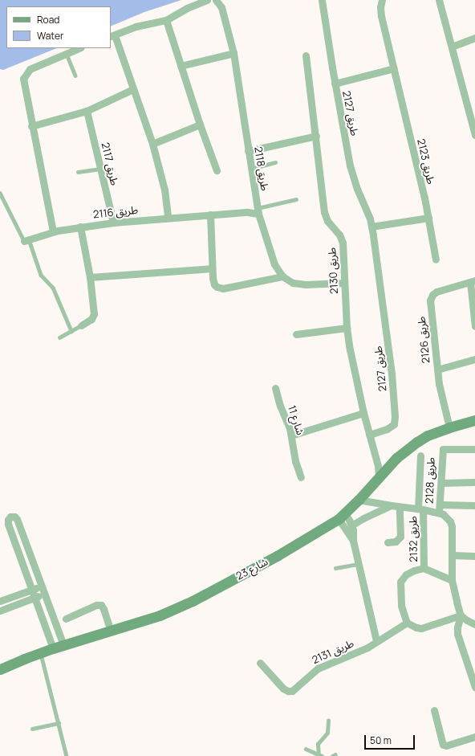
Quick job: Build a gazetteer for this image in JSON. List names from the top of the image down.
{
  "streets": {
    "street": [
      "طريق 2127",
      "طريق 2123",
      "طريق 2117",
      "طريق 2118",
      "طريق 2116",
      "طريق 2130",
      "طريق 2126",
      "شارع 11",
      "طريق 2128",
      "طريق 2132",
      "شارع 23",
      "طريق 2131"
    ]
  },
  "crossings": [
    ["طريق 2127", "طريق 2130"],
    ["طريق 2117", "طريق 2116"],
    ["طريق 2118", "طريق 2116"],
    ["طريق 2130", "شارع 23"],
    ["طريق 2126", "شارع 23"],
    ["طريق 2132", "طريق 2131"]
  ],
  "legend": ["Road", "Water"],
  "scale_bar": "50 m"
}
